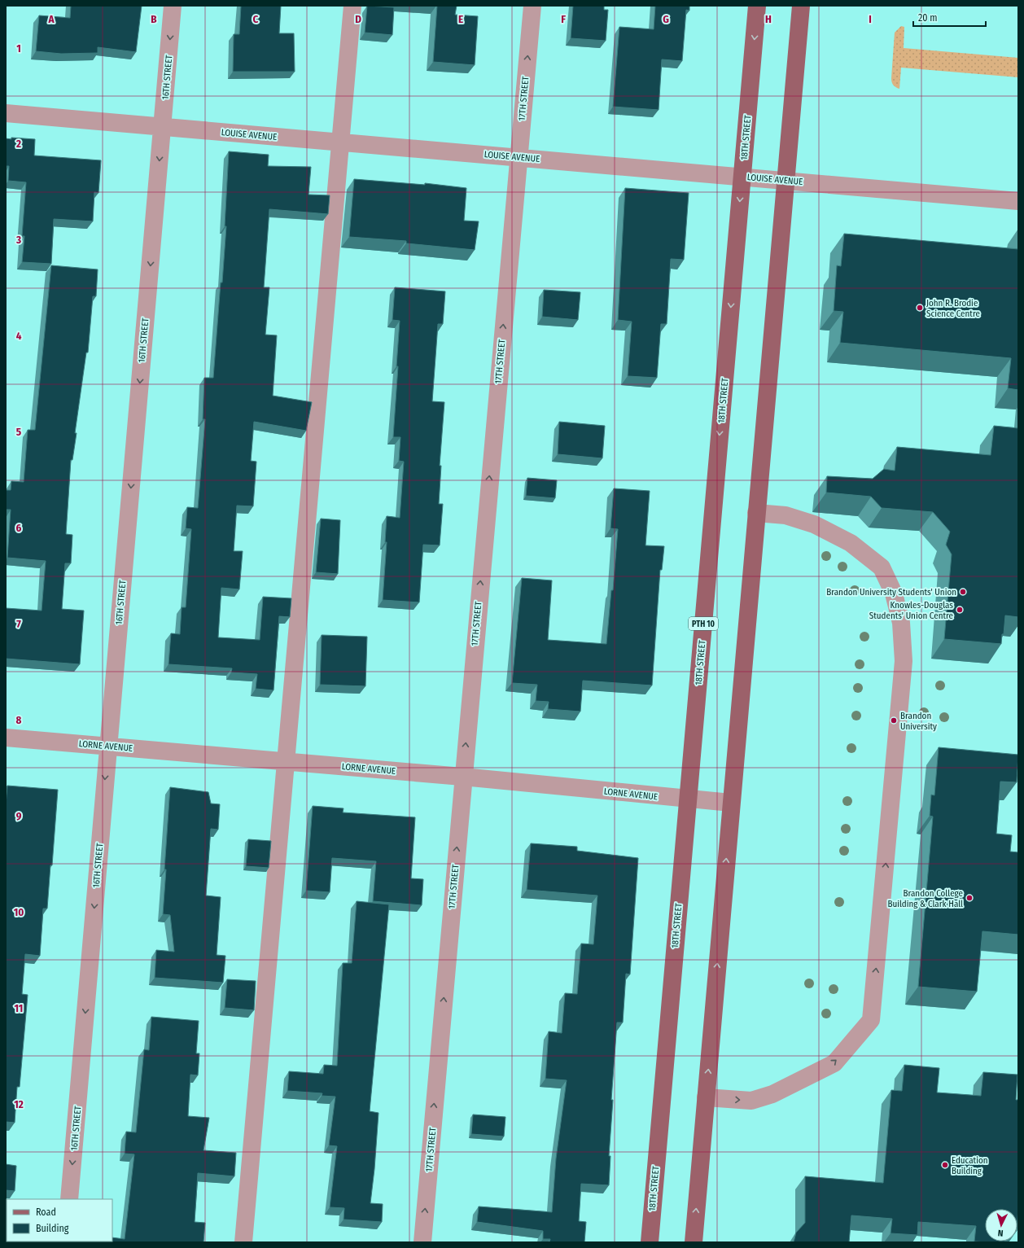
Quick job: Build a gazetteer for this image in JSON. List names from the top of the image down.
{
  "streets": {
    "main road": ["18TH STREET", "PTH 10"],
    "street": [
      "16TH STREET",
      "17TH STREET",
      "LOUISE AVENUE",
      "LORNE AVENUE"
    ]
  },
  "crossings": [
    ["16TH STREET", "LOUISE AVENUE"],
    ["16TH STREET", "LORNE AVENUE"],
    ["17TH STREET", "LOUISE AVENUE"],
    ["17TH STREET", "LORNE AVENUE"],
    ["LOUISE AVENUE", "18TH STREET"],
    ["18TH STREET", "LORNE AVENUE"]
  ],
  "one_way": ["16TH STREET", "17TH STREET"],
  "places": [
    "John R. Brodie Science Centre",
    "Brandon University Students' Union",
    "Knowles-Douglas Students' Union Centre",
    "Brandon University",
    "Brandon College Building & Clark Hall",
    "Education Building"
  ],
  "legend": ["Road", "Building"],
  "scale_bar": "20 m",
  "north": "bottom",
  "grid": {
    "columns": [
      "A",
      "B",
      "C",
      "D",
      "E",
      "F",
      "G",
      "H",
      "I"
    ],
    "rows": [
      "1",
      "2",
      "3",
      "4",
      "5",
      "6",
      "7",
      "8",
      "9",
      "10",
      "11",
      "12"
    ]
  }
}
